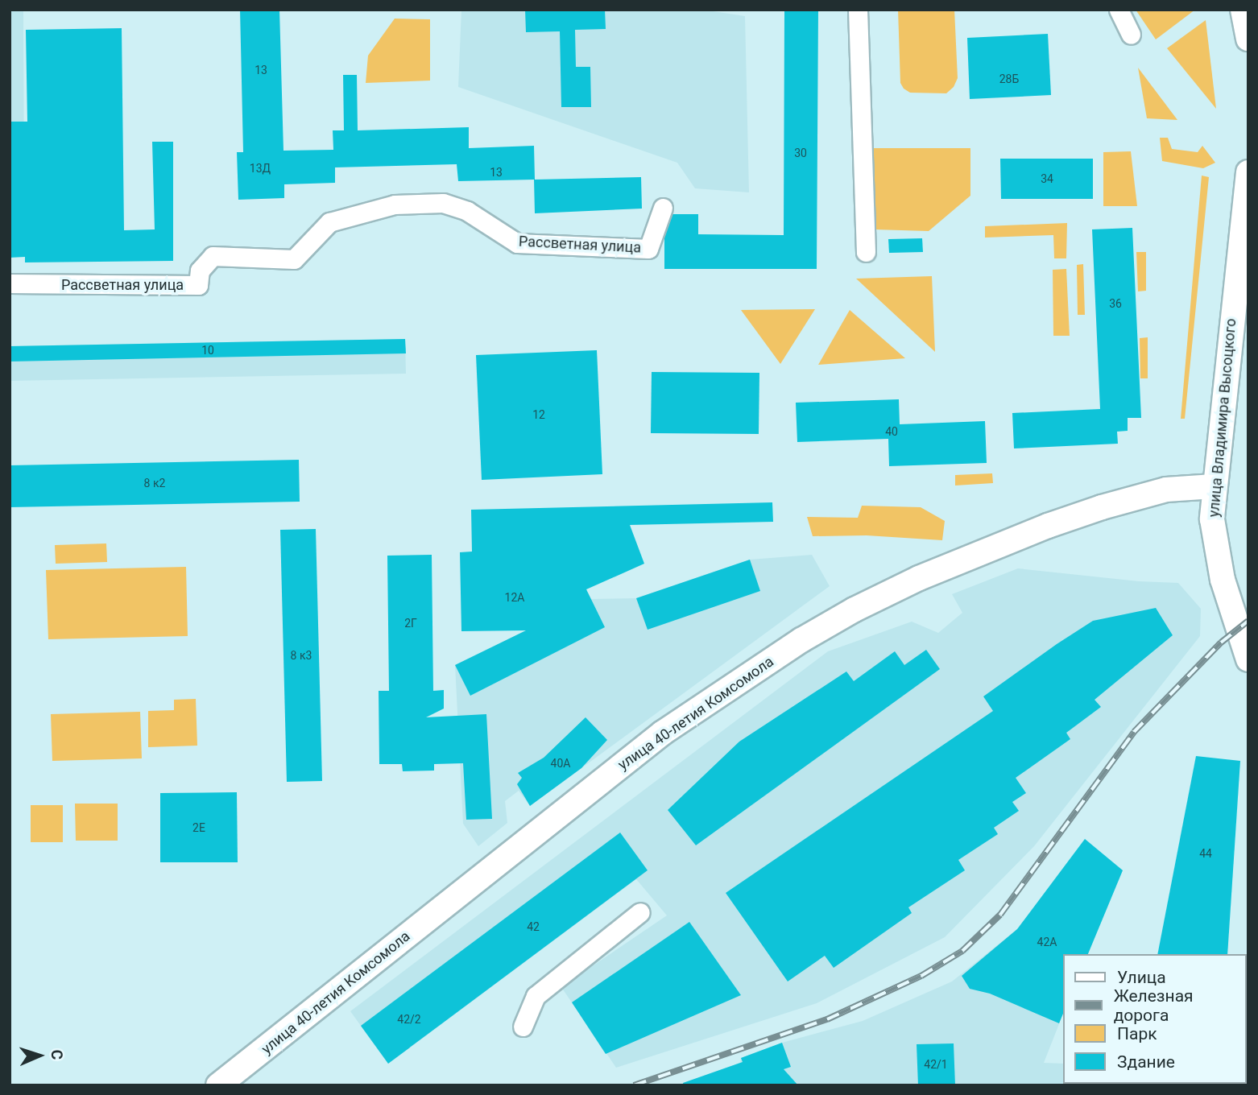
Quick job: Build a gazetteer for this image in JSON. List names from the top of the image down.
{
  "streets": {
    "main road": ["улица Владимира Высоцкого", "улица 40-летия Комсомола"],
    "street": ["Рассветная улица"]
  },
  "crossings": [
    ["улица Владимира Высоцкого", "улица 40-летия Комсомола"]
  ],
  "house_numbers": [
    "13",
    "28Б",
    "30",
    "13Д",
    "13",
    "34",
    "36",
    "10",
    "12",
    "40",
    "8 к2",
    "12А",
    "2Г",
    "8 к3",
    "40А",
    "2Е",
    "44",
    "42",
    "42А",
    "42/2",
    "42/1"
  ],
  "legend": [
    "Улица",
    "Железная дорога",
    "Парк",
    "Здание"
  ],
  "north": "right"
}
